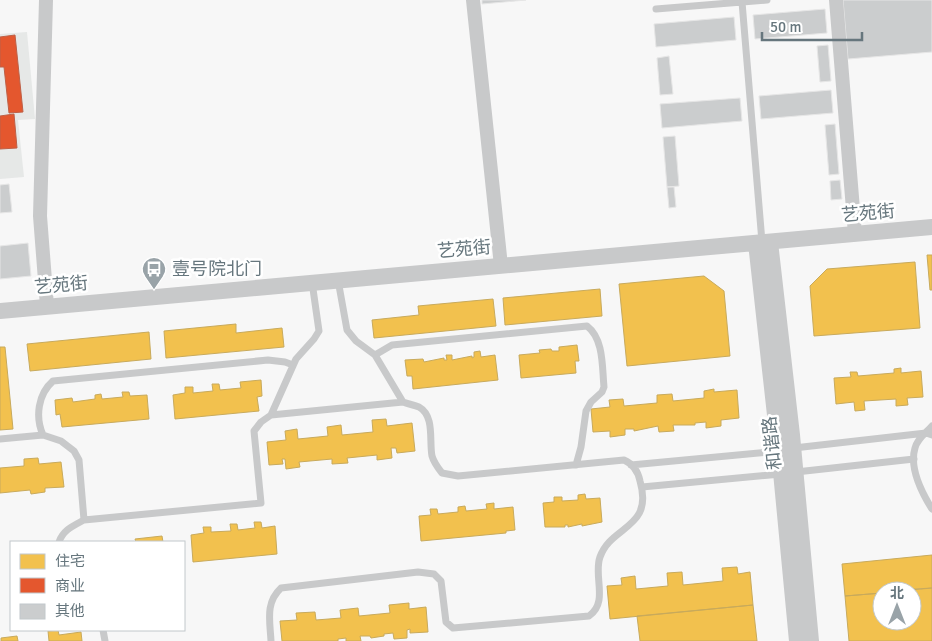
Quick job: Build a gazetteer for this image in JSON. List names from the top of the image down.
{
  "streets": {
    "street": ["艺苑街", "和谐路"]
  },
  "crossings": [
    ["艺苑街", "和谐路"]
  ],
  "places": {
    "bus stop": ["壹号院北门"]
  },
  "legend": ["住宅", "商业", "其他"],
  "scale_bar": "50 m",
  "north": "top"
}
